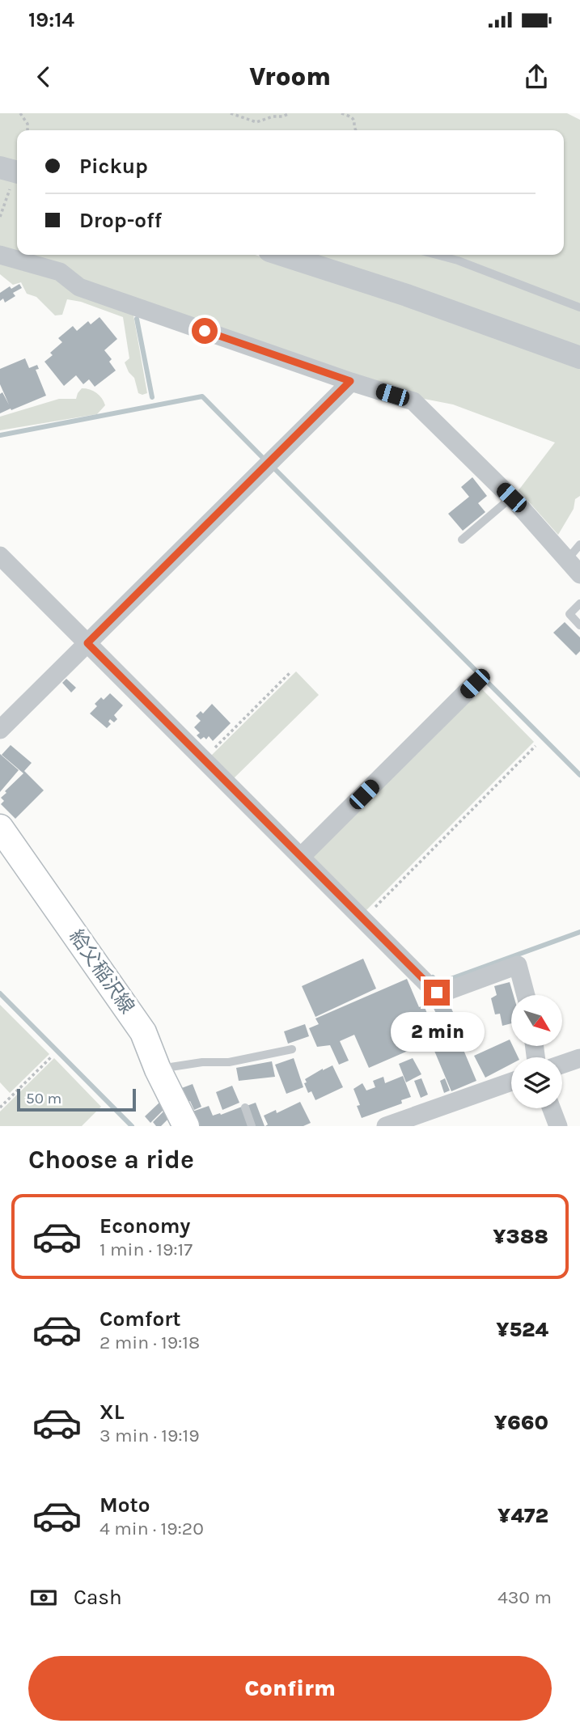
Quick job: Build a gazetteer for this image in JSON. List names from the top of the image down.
{
  "streets": {
    "main road": ["給父稲沢線"]
  },
  "scale_bar": "50 m",
  "north": "bottom right",
  "page": {
    "status": "19:14",
    "header": "Vroom",
    "banner": ["Pickup", "Drop-off"],
    "bubble": "2 min",
    "scale": "50 m",
    "heading": "Choose a ride",
    "list": [
      {
        "name": "Economy",
        "note": "1 min · 19:17",
        "value": "¥388"
      },
      {
        "name": "Comfort",
        "note": "2 min · 19:18",
        "value": "¥524"
      },
      {
        "name": "XL",
        "note": "3 min · 19:19",
        "value": "¥660"
      },
      {
        "name": "Moto",
        "note": "4 min · 19:20",
        "value": "¥472"
      }
    ],
    "pay": ["Cash", "430 m"],
    "buttons": "Confirm"
  }
}
